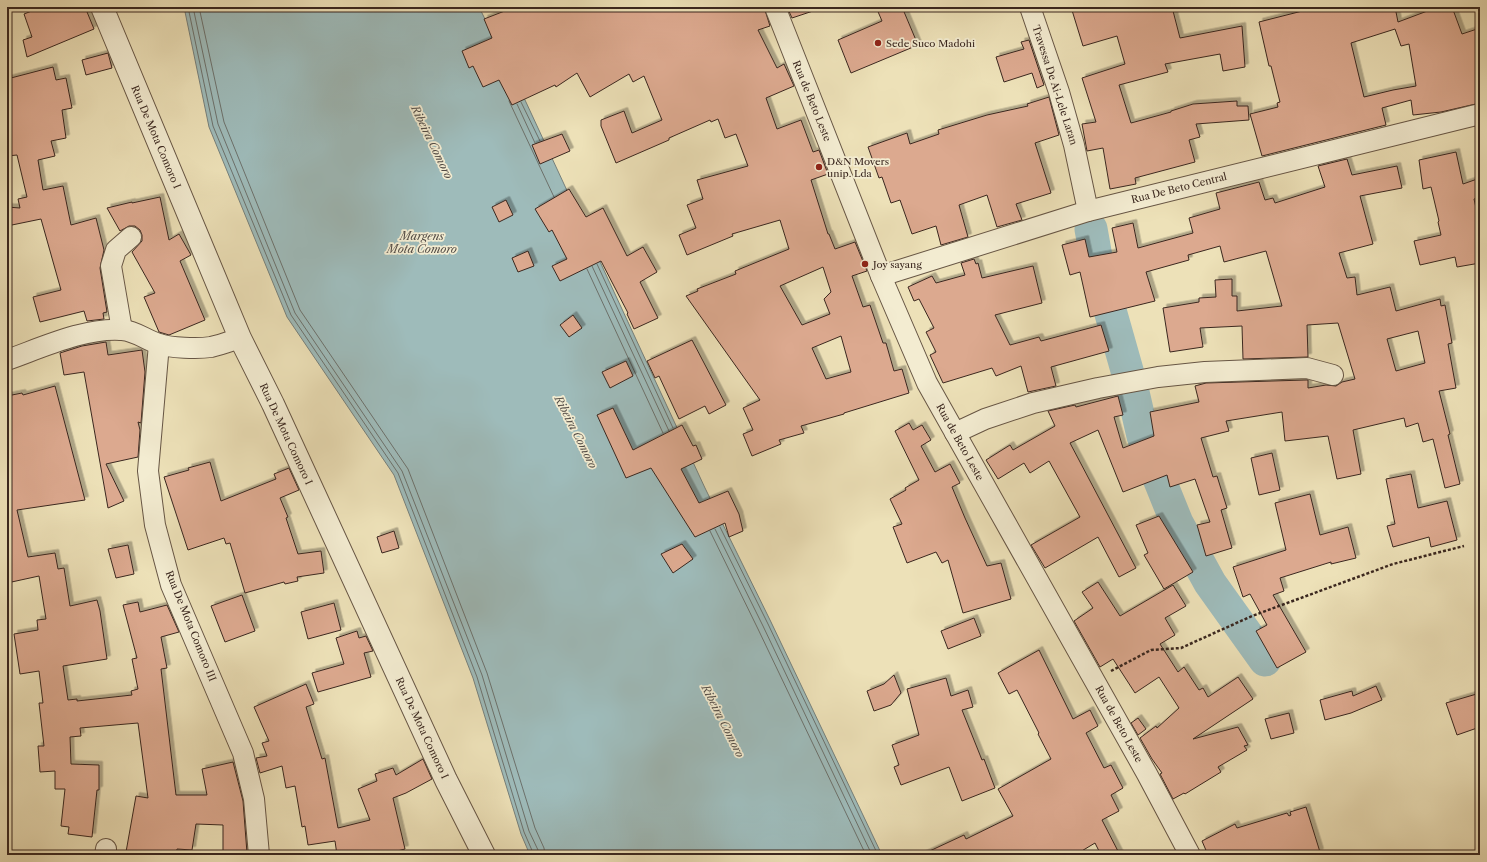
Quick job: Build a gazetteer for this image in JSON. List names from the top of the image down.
{
  "streets": {
    "street": [
      "Travessa De Ai-Lele Laran",
      "Rua de Beto Leste",
      "Rua De Mota Comoro I",
      "Rua De Beto Central",
      "Rua De Mota Comoro III"
    ]
  },
  "crossings": [
    ["Travessa De Ai-Lele Laran", "Rua De Beto Central"],
    ["Rua de Beto Leste", "Rua De Beto Central"]
  ],
  "water": ["Ribeira Comoro", "Margens Mota Comoro"],
  "places": ["Sede Suco Madohi", "D&N Movers unip. Lda", "Joy sayang"]
}
